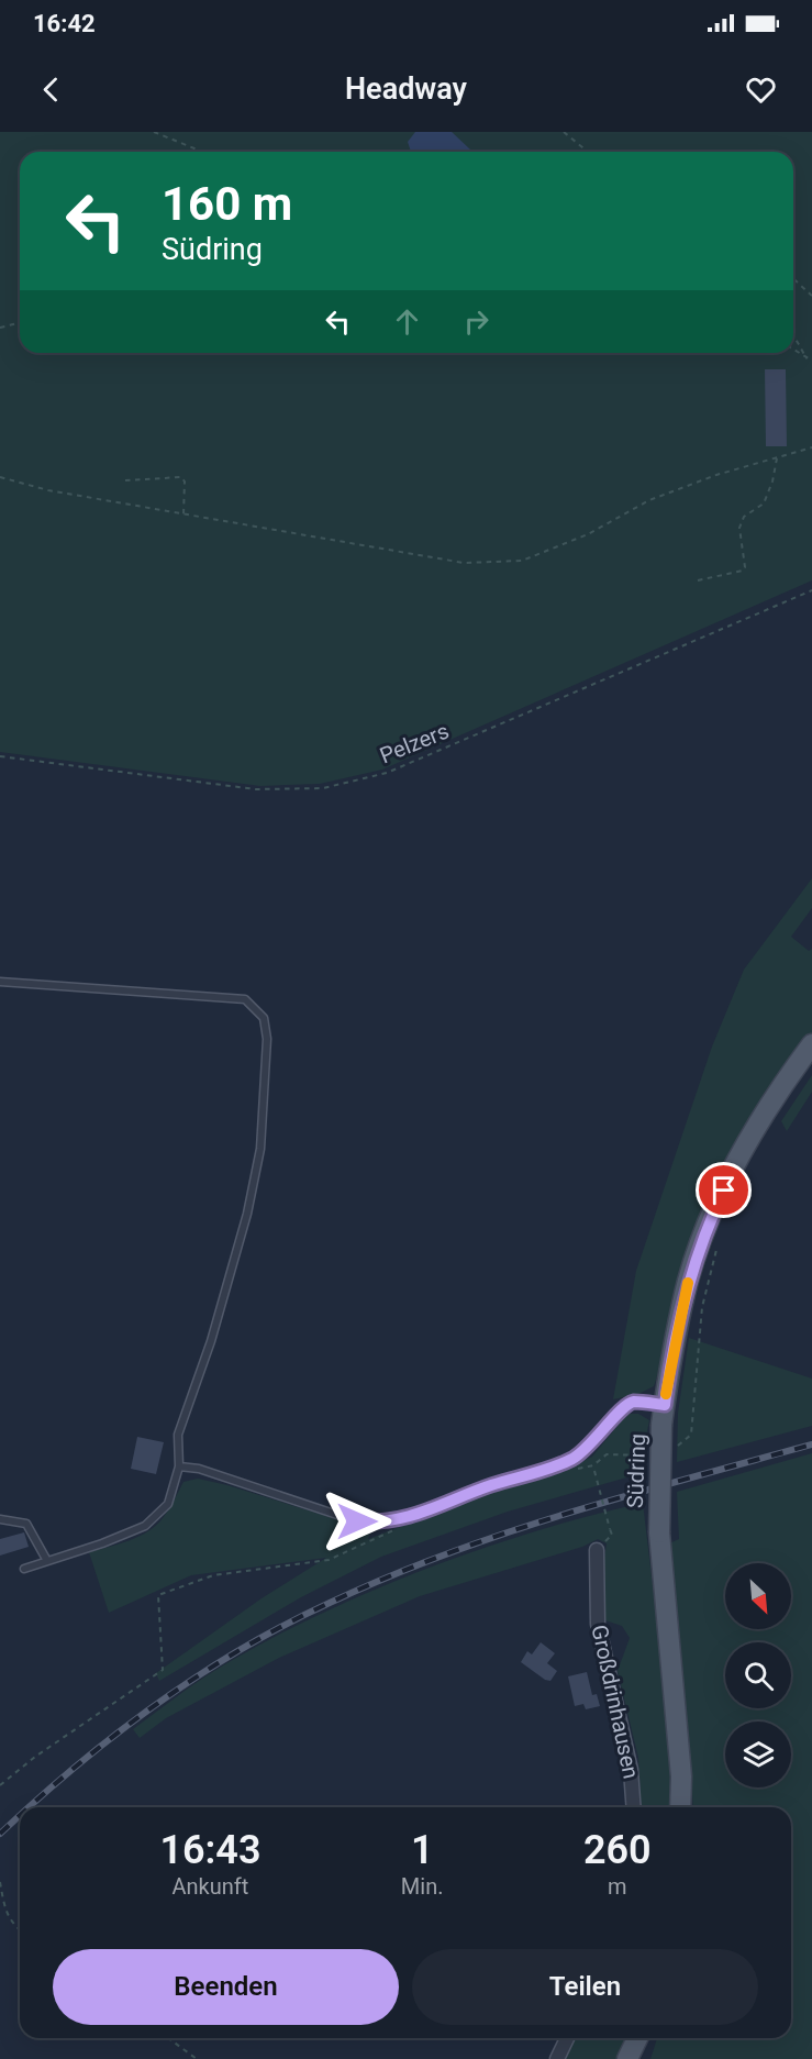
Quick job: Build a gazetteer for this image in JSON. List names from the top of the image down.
{
  "streets": {
    "main road": ["Südring"],
    "street": ["Großdrinhausen"],
    "path": ["Pelzers"]
  },
  "north": "bottom right",
  "page": {
    "status": "16:42",
    "header": "Headway",
    "turn": ["160 m", "Südring"],
    "eta": [
      "16:43",
      "Ankunft",
      "1",
      "Min.",
      "260",
      "m"
    ],
    "buttons": ["Beenden", "Teilen"]
  }
}
